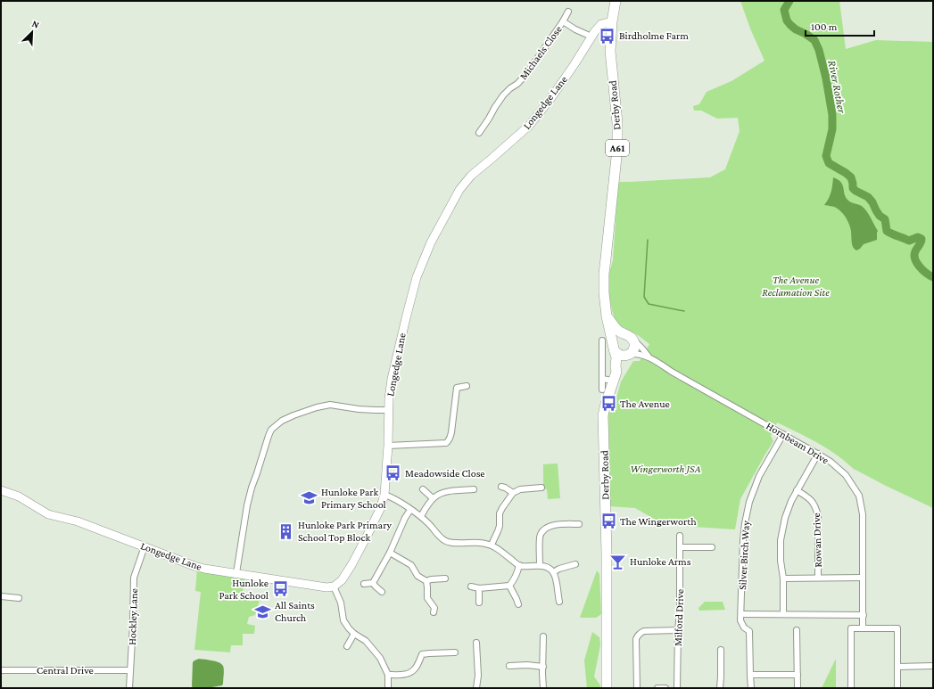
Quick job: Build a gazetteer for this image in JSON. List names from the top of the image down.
{
  "streets": {
    "highway": ["Derby Road", "A61"],
    "street": [
      "Michaels Close",
      "Longedge Lane",
      "Hornbeam Drive",
      "Rowan Drive",
      "Silver Birch Way",
      "Hockley Lane",
      "Milford Drive",
      "Central Drive"
    ]
  },
  "crossings": [
    ["Michaels Close", "Longedge Lane"],
    ["Longedge Lane", "Derby Road"],
    ["Longedge Lane", "Hockley Lane"],
    ["Derby Road", "Hornbeam Drive"],
    ["Hornbeam Drive", "Silver Birch Way"],
    ["Hockley Lane", "Central Drive"]
  ],
  "water": ["River Rother"],
  "parks": ["The Avenue Reclamation Site", "Wingerworth JSA"],
  "places": {
    "bus stop": [
      "Birdholme Farm",
      "The Avenue",
      "Meadowside Close",
      "The Wingerworth",
      "Hunloke Park School"
    ],
    "school or university": ["Hunloke Park Primary School", "All Saints Church"],
    "building": ["Hunloke Park Primary School Top Block"],
    "bar": ["Hunloke Arms"]
  },
  "scale_bar": "100 m",
  "north": "top right"
}
